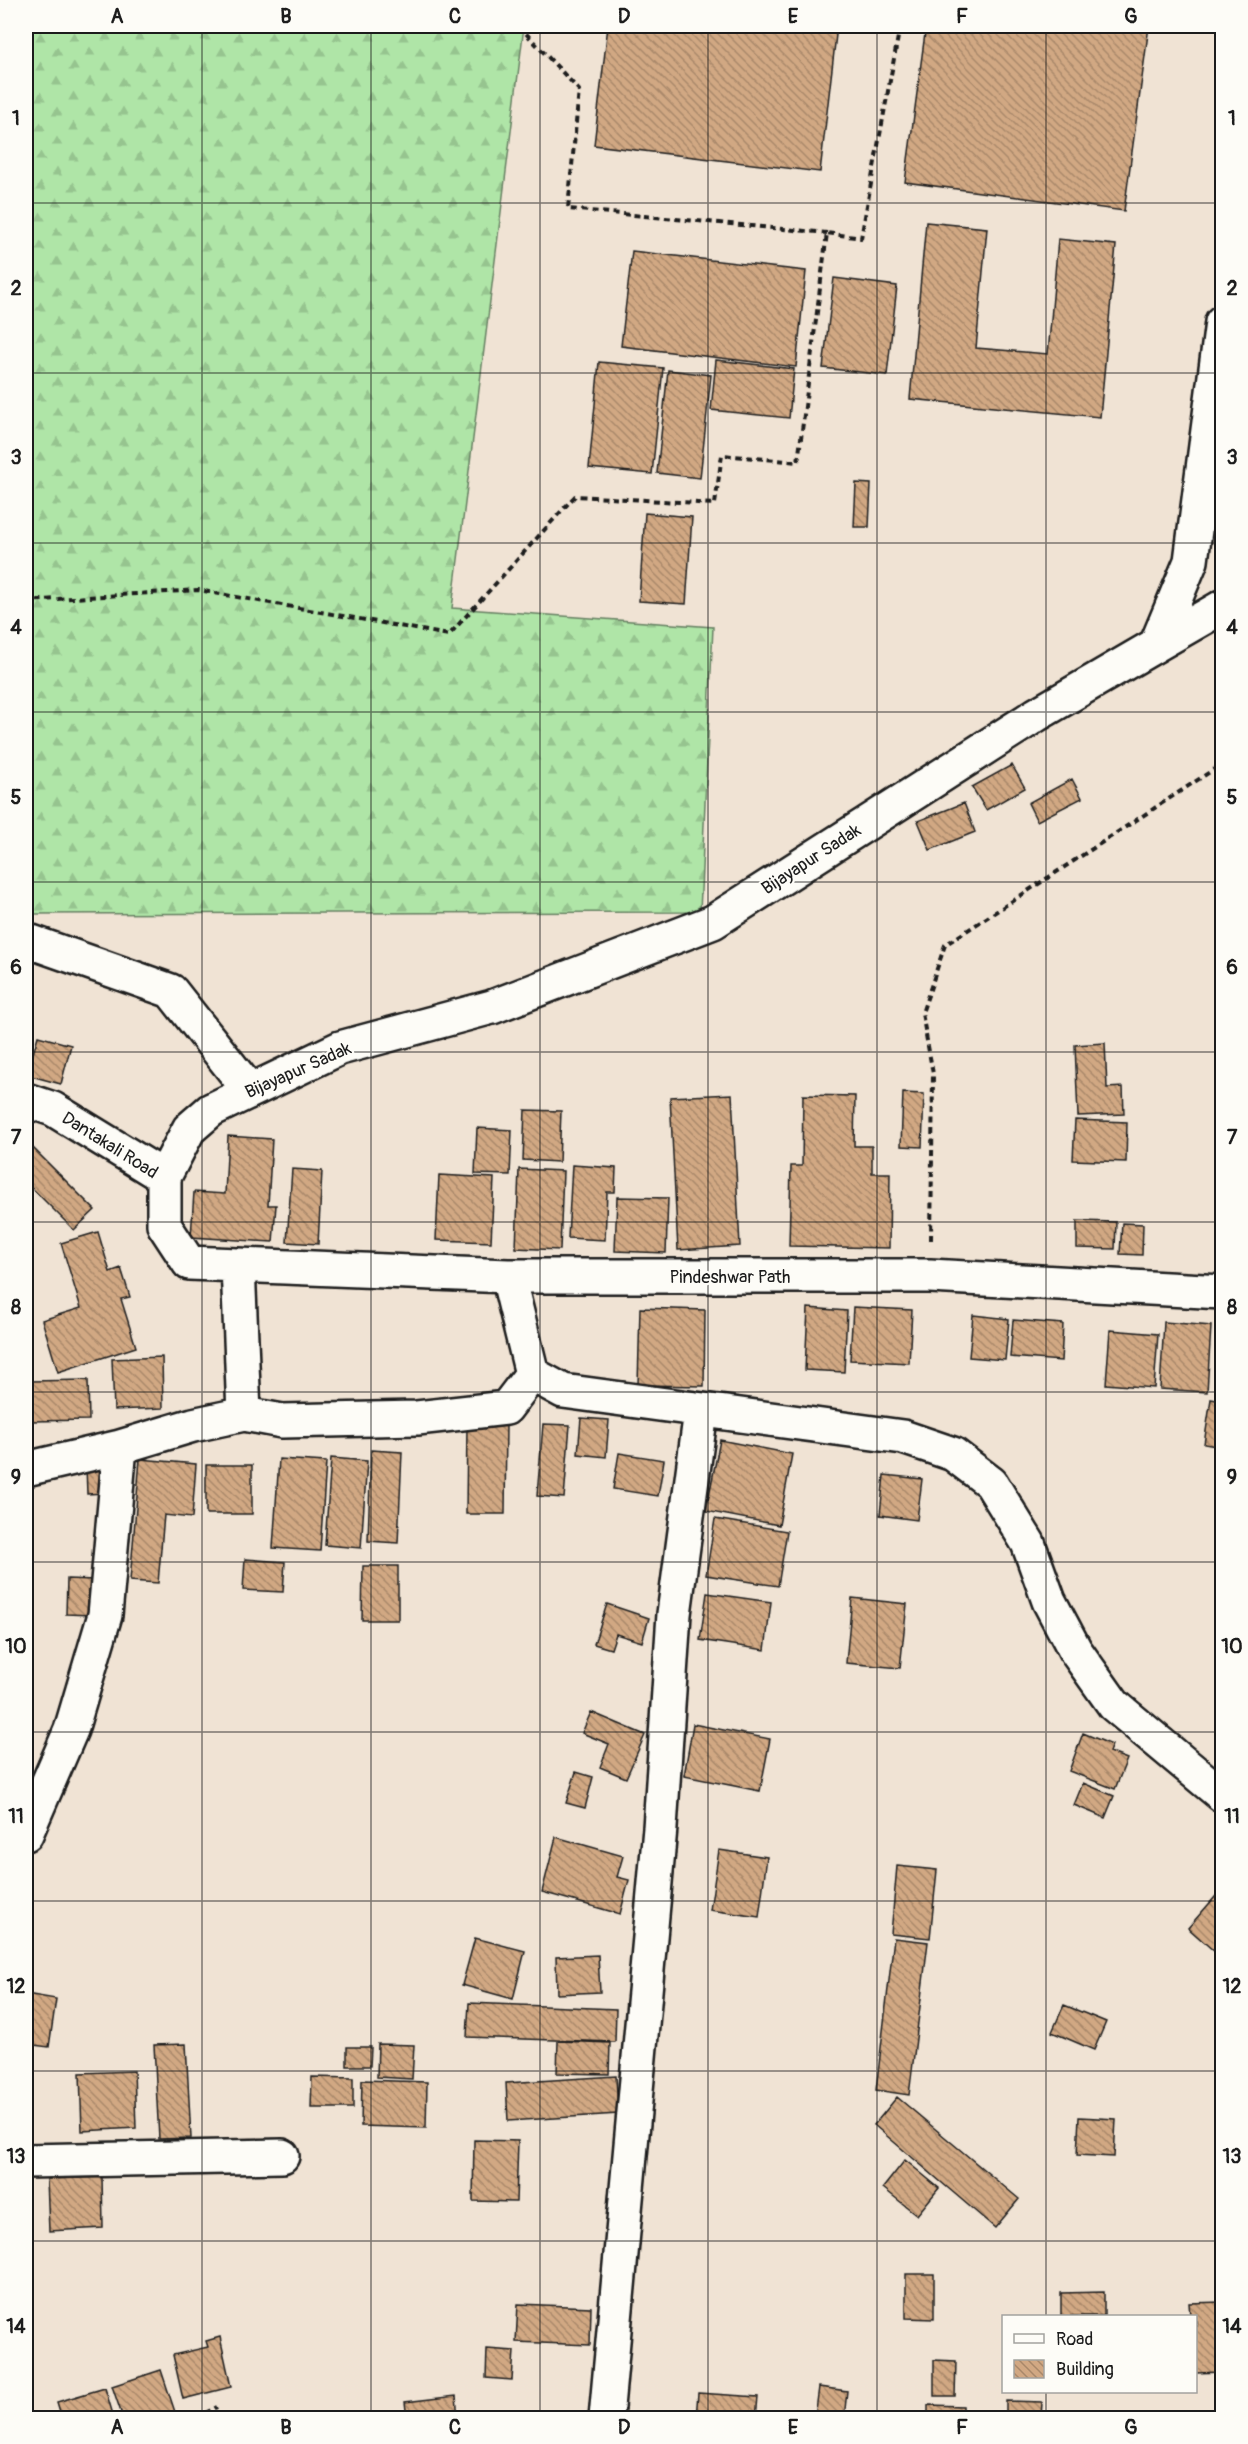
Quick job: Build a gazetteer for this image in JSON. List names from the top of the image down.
{
  "streets": {
    "street": ["Bijayapur Sadak", "Dantakali Road", "Pindeshwar Path"]
  },
  "crossings": [
    ["Bijayapur Sadak", "Dantakali Road"],
    ["Dantakali Road", "Pindeshwar Path"]
  ],
  "legend": ["Road", "Building"],
  "grid": {
    "columns": [
      "A",
      "B",
      "C",
      "D",
      "E",
      "F",
      "G"
    ],
    "rows": [
      "1",
      "2",
      "3",
      "4",
      "5",
      "6",
      "7",
      "8",
      "9",
      "10",
      "11",
      "12",
      "13",
      "14"
    ]
  }
}
